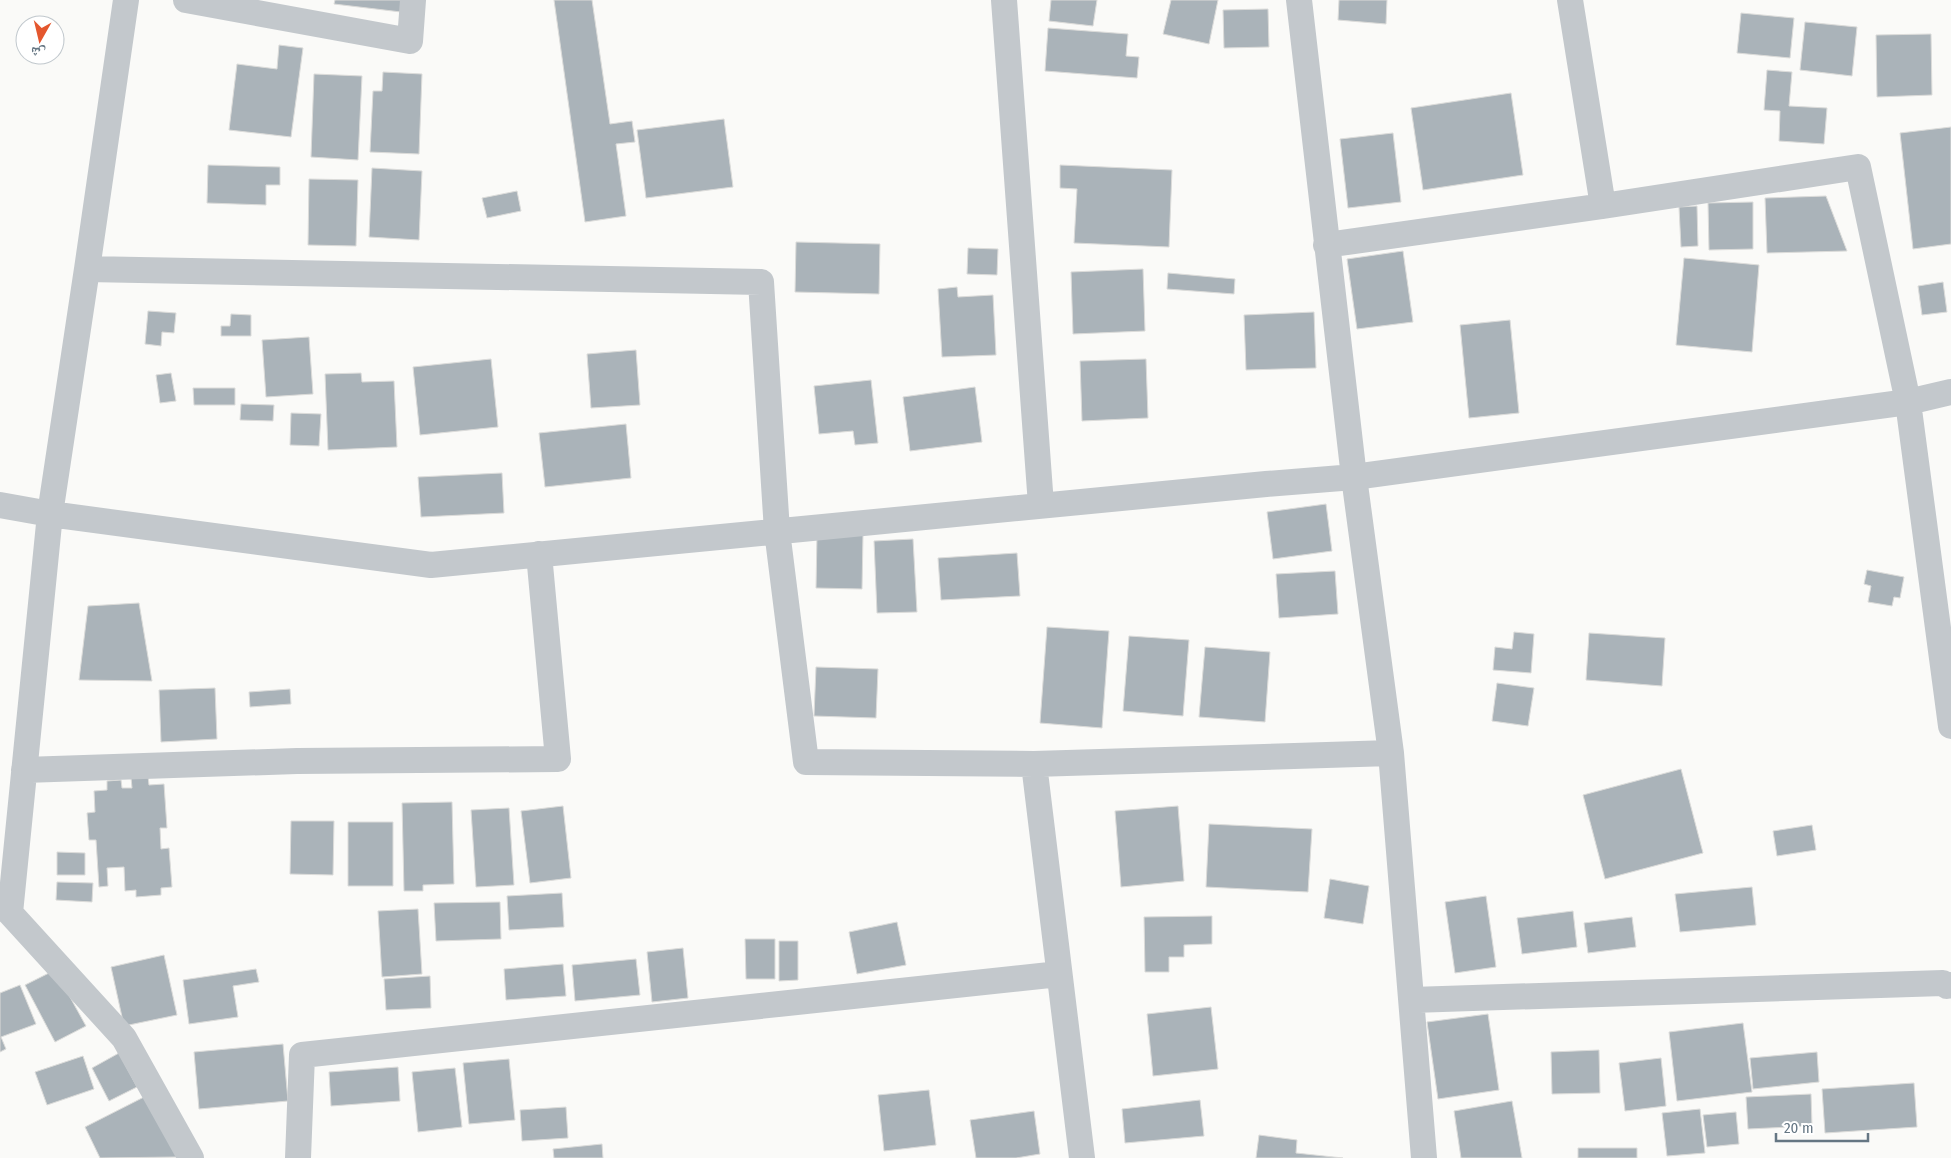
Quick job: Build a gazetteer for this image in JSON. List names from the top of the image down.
{
  "scale_bar": "20 m",
  "north": "bottom"
}
